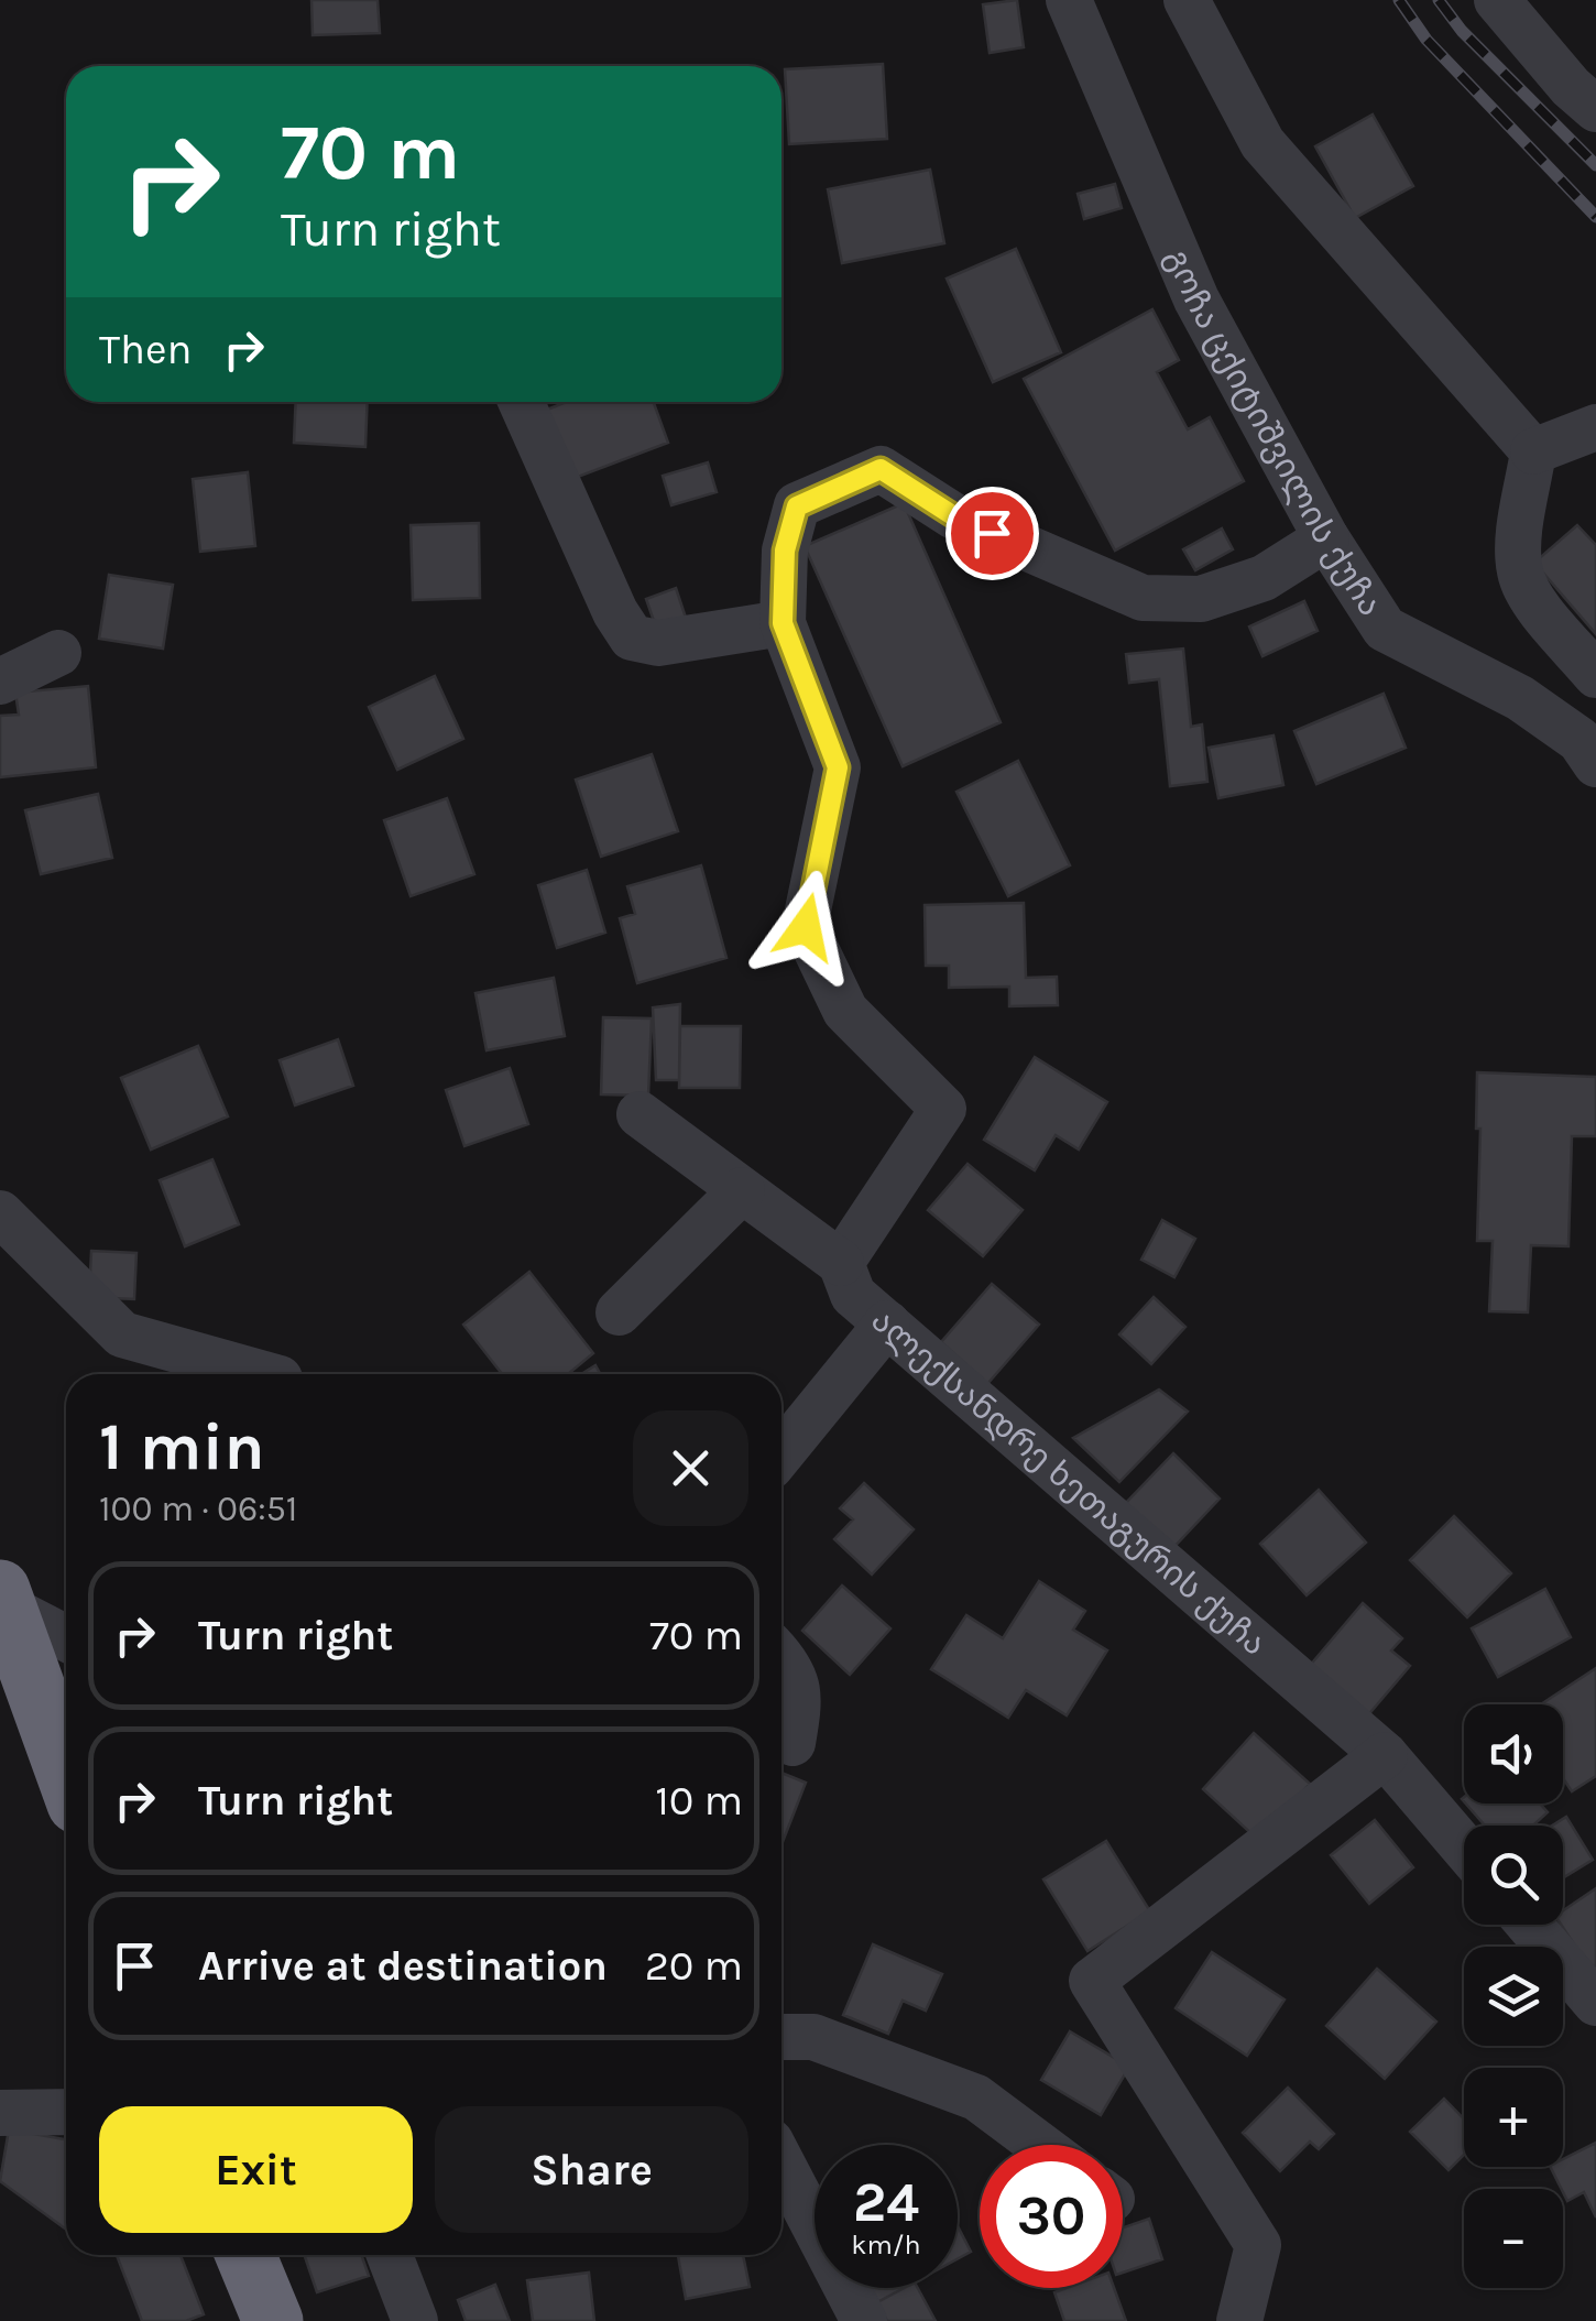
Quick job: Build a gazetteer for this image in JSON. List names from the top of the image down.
{
  "streets": {
    "street": ["გოჩა ცქიტიშვილის ქუჩა", "ალექსანდრე ხეთაგურის ქუჩა"]
  },
  "page": {
    "turn": ["70 m", "Turn right"],
    "then": "Then",
    "heading": ["1 min", "100 m · 06:51"],
    "list": [
      {
        "name": "Turn right",
        "value": "70 m"
      },
      {
        "name": "Turn right",
        "value": "10 m"
      },
      {
        "name": "Arrive at destination",
        "value": "20 m"
      }
    ],
    "map_buttons": ["+", "−"],
    "buttons": ["Exit", "Share"],
    "speed": "24 km/h",
    "limit": "30"
  }
}
